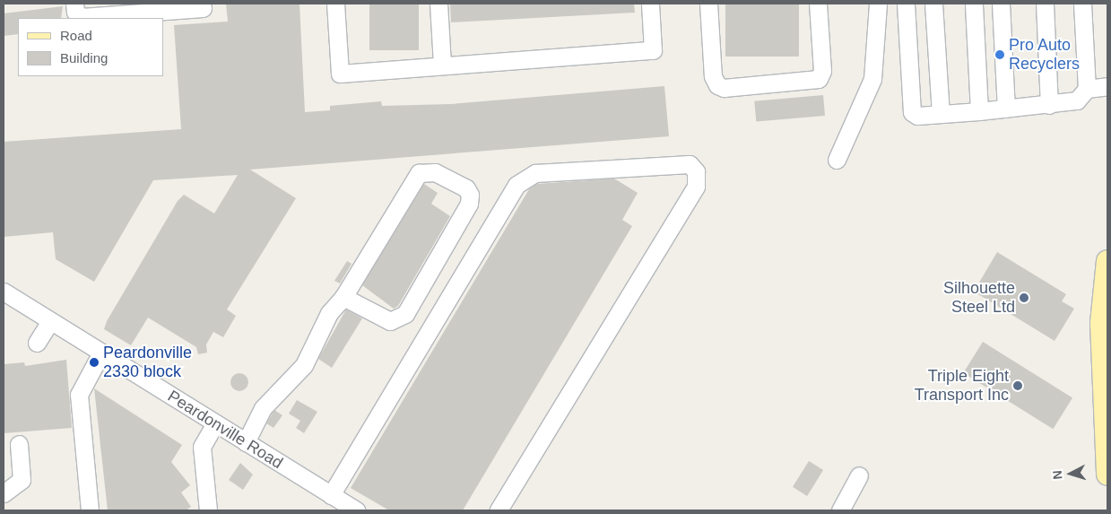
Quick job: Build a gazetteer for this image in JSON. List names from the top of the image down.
{
  "streets": {
    "street": ["Peardonville Road"]
  },
  "places": [
    "Pro Auto Recyclers",
    "Silhouette Steel Ltd",
    "Peardonville 2330 block",
    "Triple Eight Transport Inc"
  ],
  "legend": ["Road", "Building"],
  "north": "left"
}
